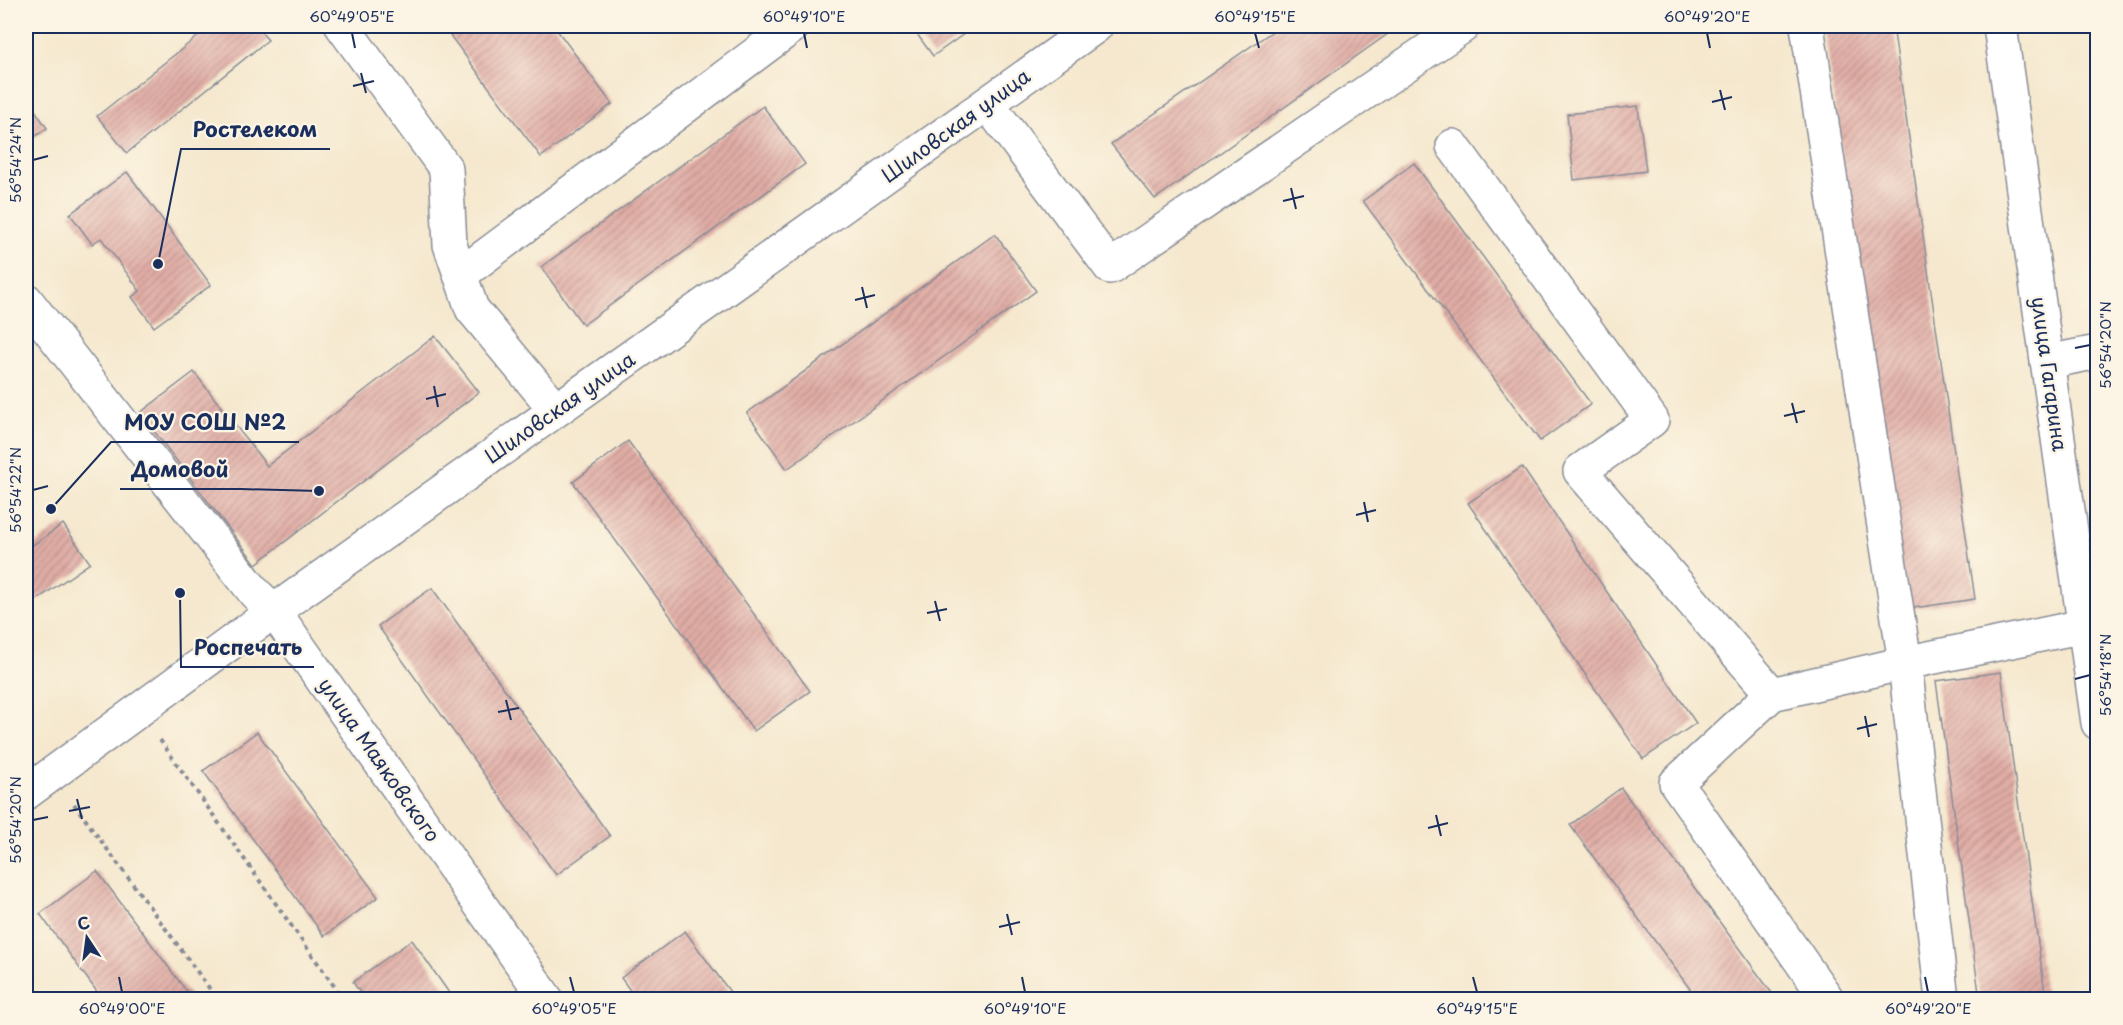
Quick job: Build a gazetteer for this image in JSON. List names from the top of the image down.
{
  "streets": {
    "street": ["Шиловская улица", "улица Гагарина", "улица Маяковского"]
  },
  "crossings": [
    ["Шиловская улица", "улица Маяковского"]
  ],
  "places": [
    "Ростелеком",
    "Домовой",
    "МОУ СОШ №2",
    "Роспечать"
  ],
  "north": "top",
  "coordinates": [
    "60°49'05\"E",
    "60°49'10\"E",
    "60°49'15\"E",
    "60°49'20\"E",
    "56°54'24\"N",
    "56°54'20\"N",
    "56°54'22\"N",
    "56°54'18\"N",
    "60°49'00\"E"
  ]
}
